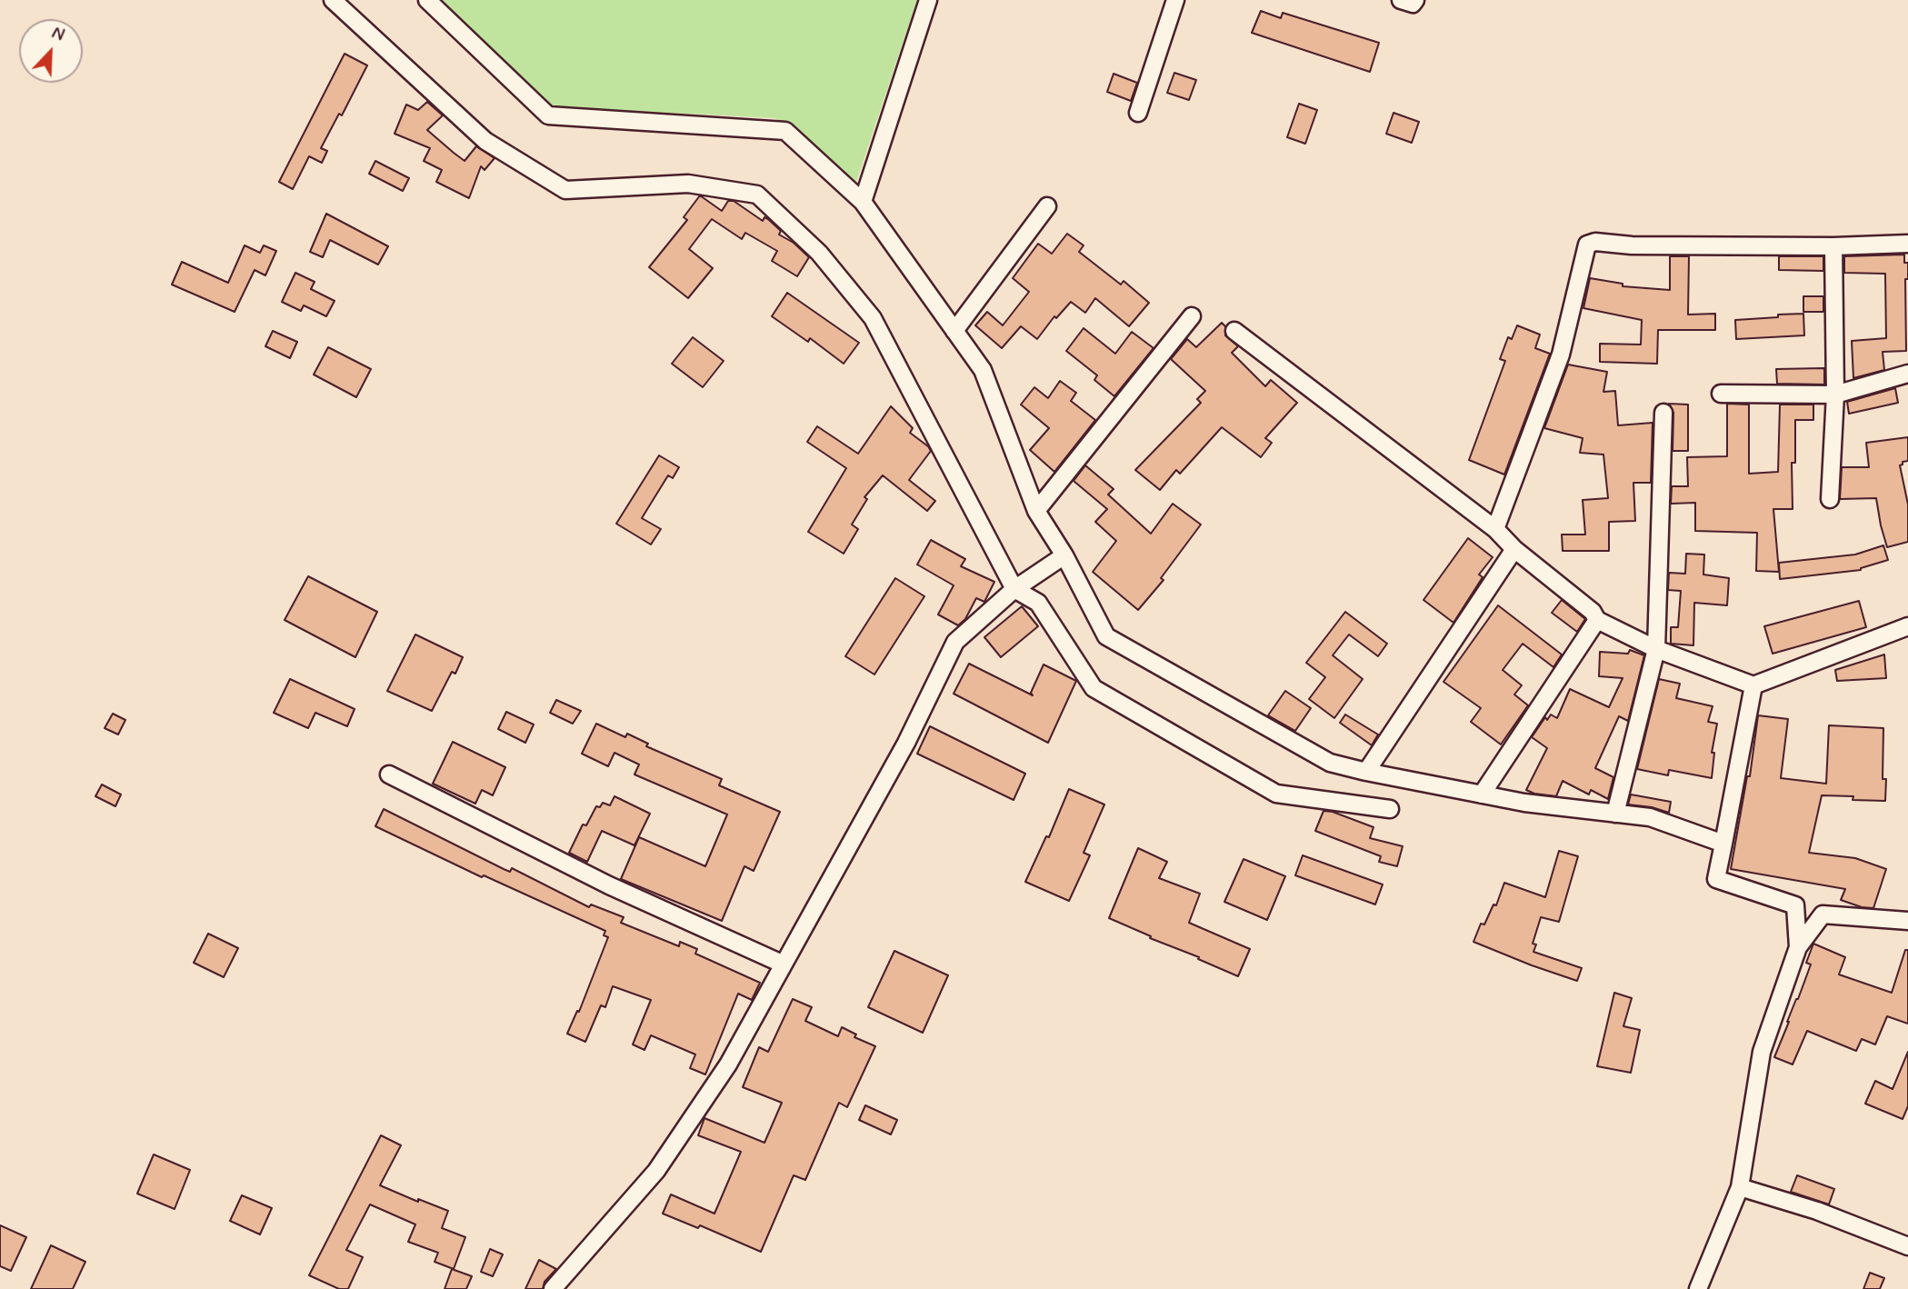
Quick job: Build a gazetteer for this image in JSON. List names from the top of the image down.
{
  "north": "top right"
}
